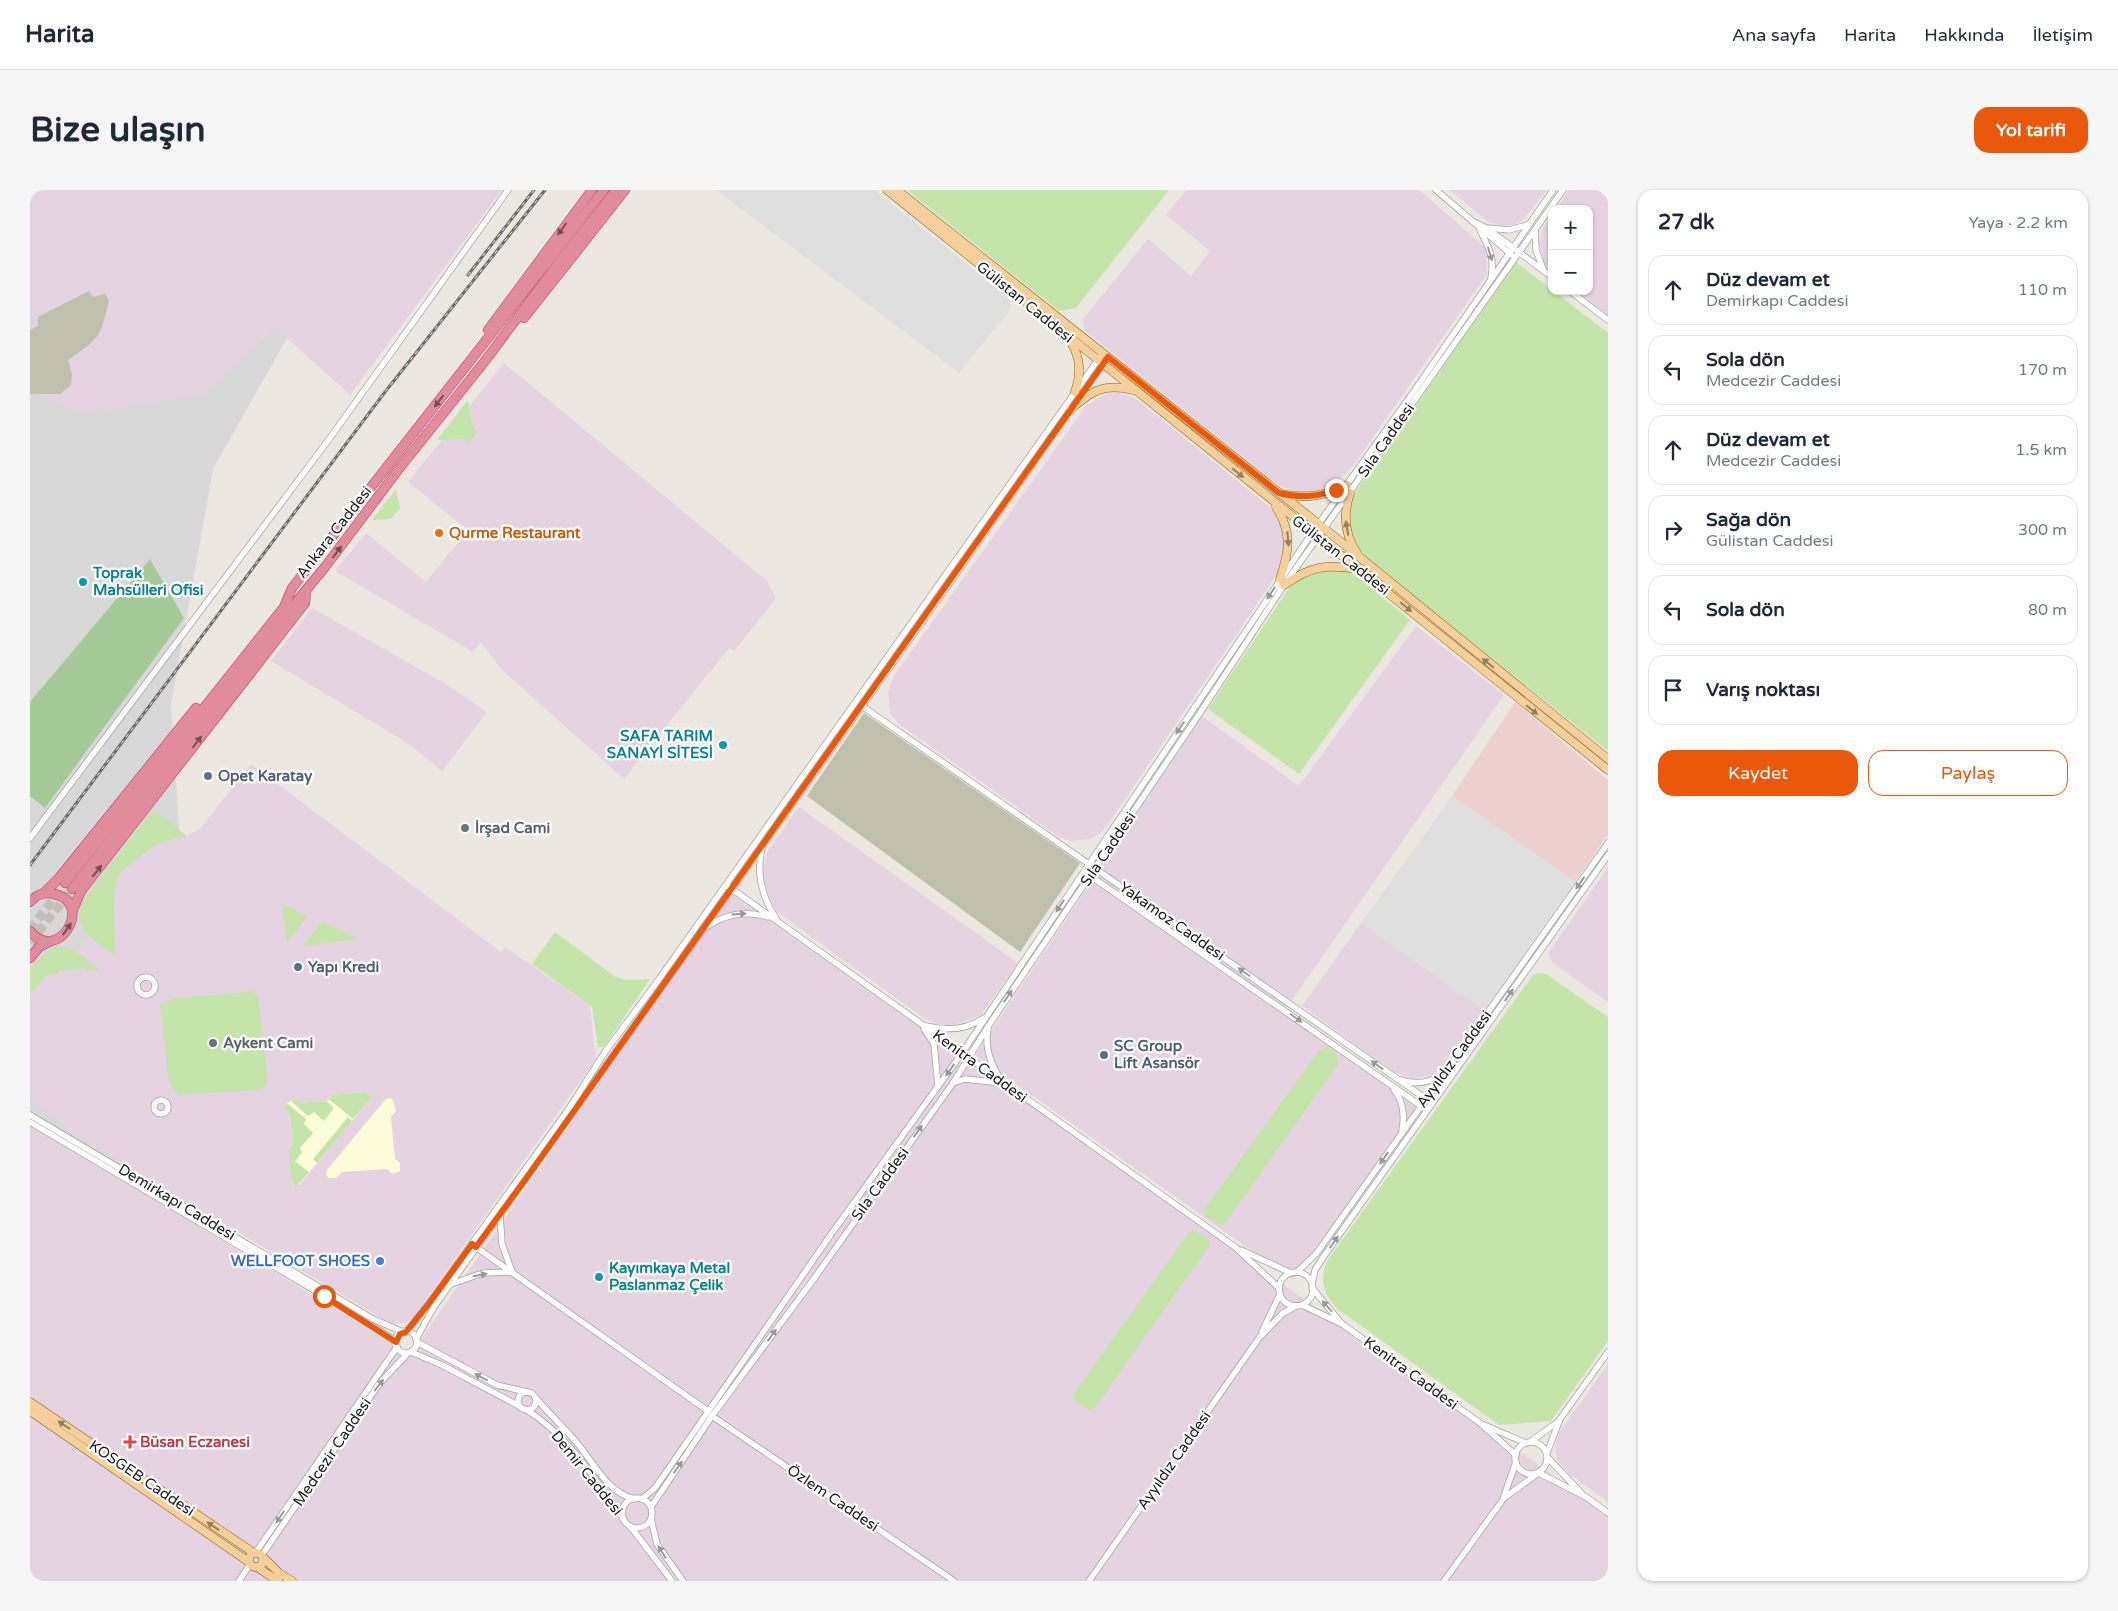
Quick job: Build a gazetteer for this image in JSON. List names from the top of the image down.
{
  "streets": {
    "highway": ["Ankara Caddesi"],
    "main road": ["Gülistan Caddesi", "KOSGEB Caddesi"],
    "street": [
      "Sıla Caddesi",
      "Yakamoz Caddesi",
      "Ayyıldız Caddesi",
      "Kenitra Caddesi",
      "Demirkapı Caddesi",
      "Medcezir Caddesi",
      "Demir Caddesi",
      "Özlem Caddesi"
    ]
  },
  "crossings": [
    ["Gülistan Caddesi", "Sıla Caddesi"],
    ["Sıla Caddesi", "Yakamoz Caddesi"],
    ["Sıla Caddesi", "Kenitra Caddesi"],
    ["Sıla Caddesi", "Demir Caddesi"],
    ["Sıla Caddesi", "Özlem Caddesi"],
    ["Yakamoz Caddesi", "Ayyıldız Caddesi"],
    ["Demirkapı Caddesi", "Medcezir Caddesi"],
    ["Medcezir Caddesi", "KOSGEB Caddesi"]
  ],
  "places": {
    "other": [
      "Qurme Restaurant",
      "Toprak Mahsülleri Ofisi",
      "SAFA TARIM SANAYİ SİTESİ",
      "Opet Karatay",
      "İrşad Cami",
      "Yapı Kredi",
      "Aykent Cami",
      "SC Group Lift Asansör",
      "WELLFOOT SHOES",
      "Kayımkaya Metal Paslanmaz Çelik"
    ],
    "health": ["Büsan Eczanesi"]
  },
  "page": {
    "header": "Harita",
    "nav": [
      "Ana sayfa",
      "Harita",
      "Hakkında",
      "İletişim"
    ],
    "buttons": [
      "Yol tarifi",
      ["Kaydet", "Paylaş"]
    ],
    "title": "Bize ulaşın",
    "heading": ["27 dk", "Yaya · 2.2 km"],
    "map_buttons": ["+", "−"],
    "list": [
      ["Düz devam et", "Demirkapı Caddesi", "110 m"],
      ["Sola dön", "Medcezir Caddesi", "170 m"],
      ["Düz devam et", "Medcezir Caddesi", "1.5 km"],
      ["Sağa dön", "Gülistan Caddesi", "300 m"],
      ["Sola dön", "80 m"],
      "Varış noktası"
    ]
  }
}
